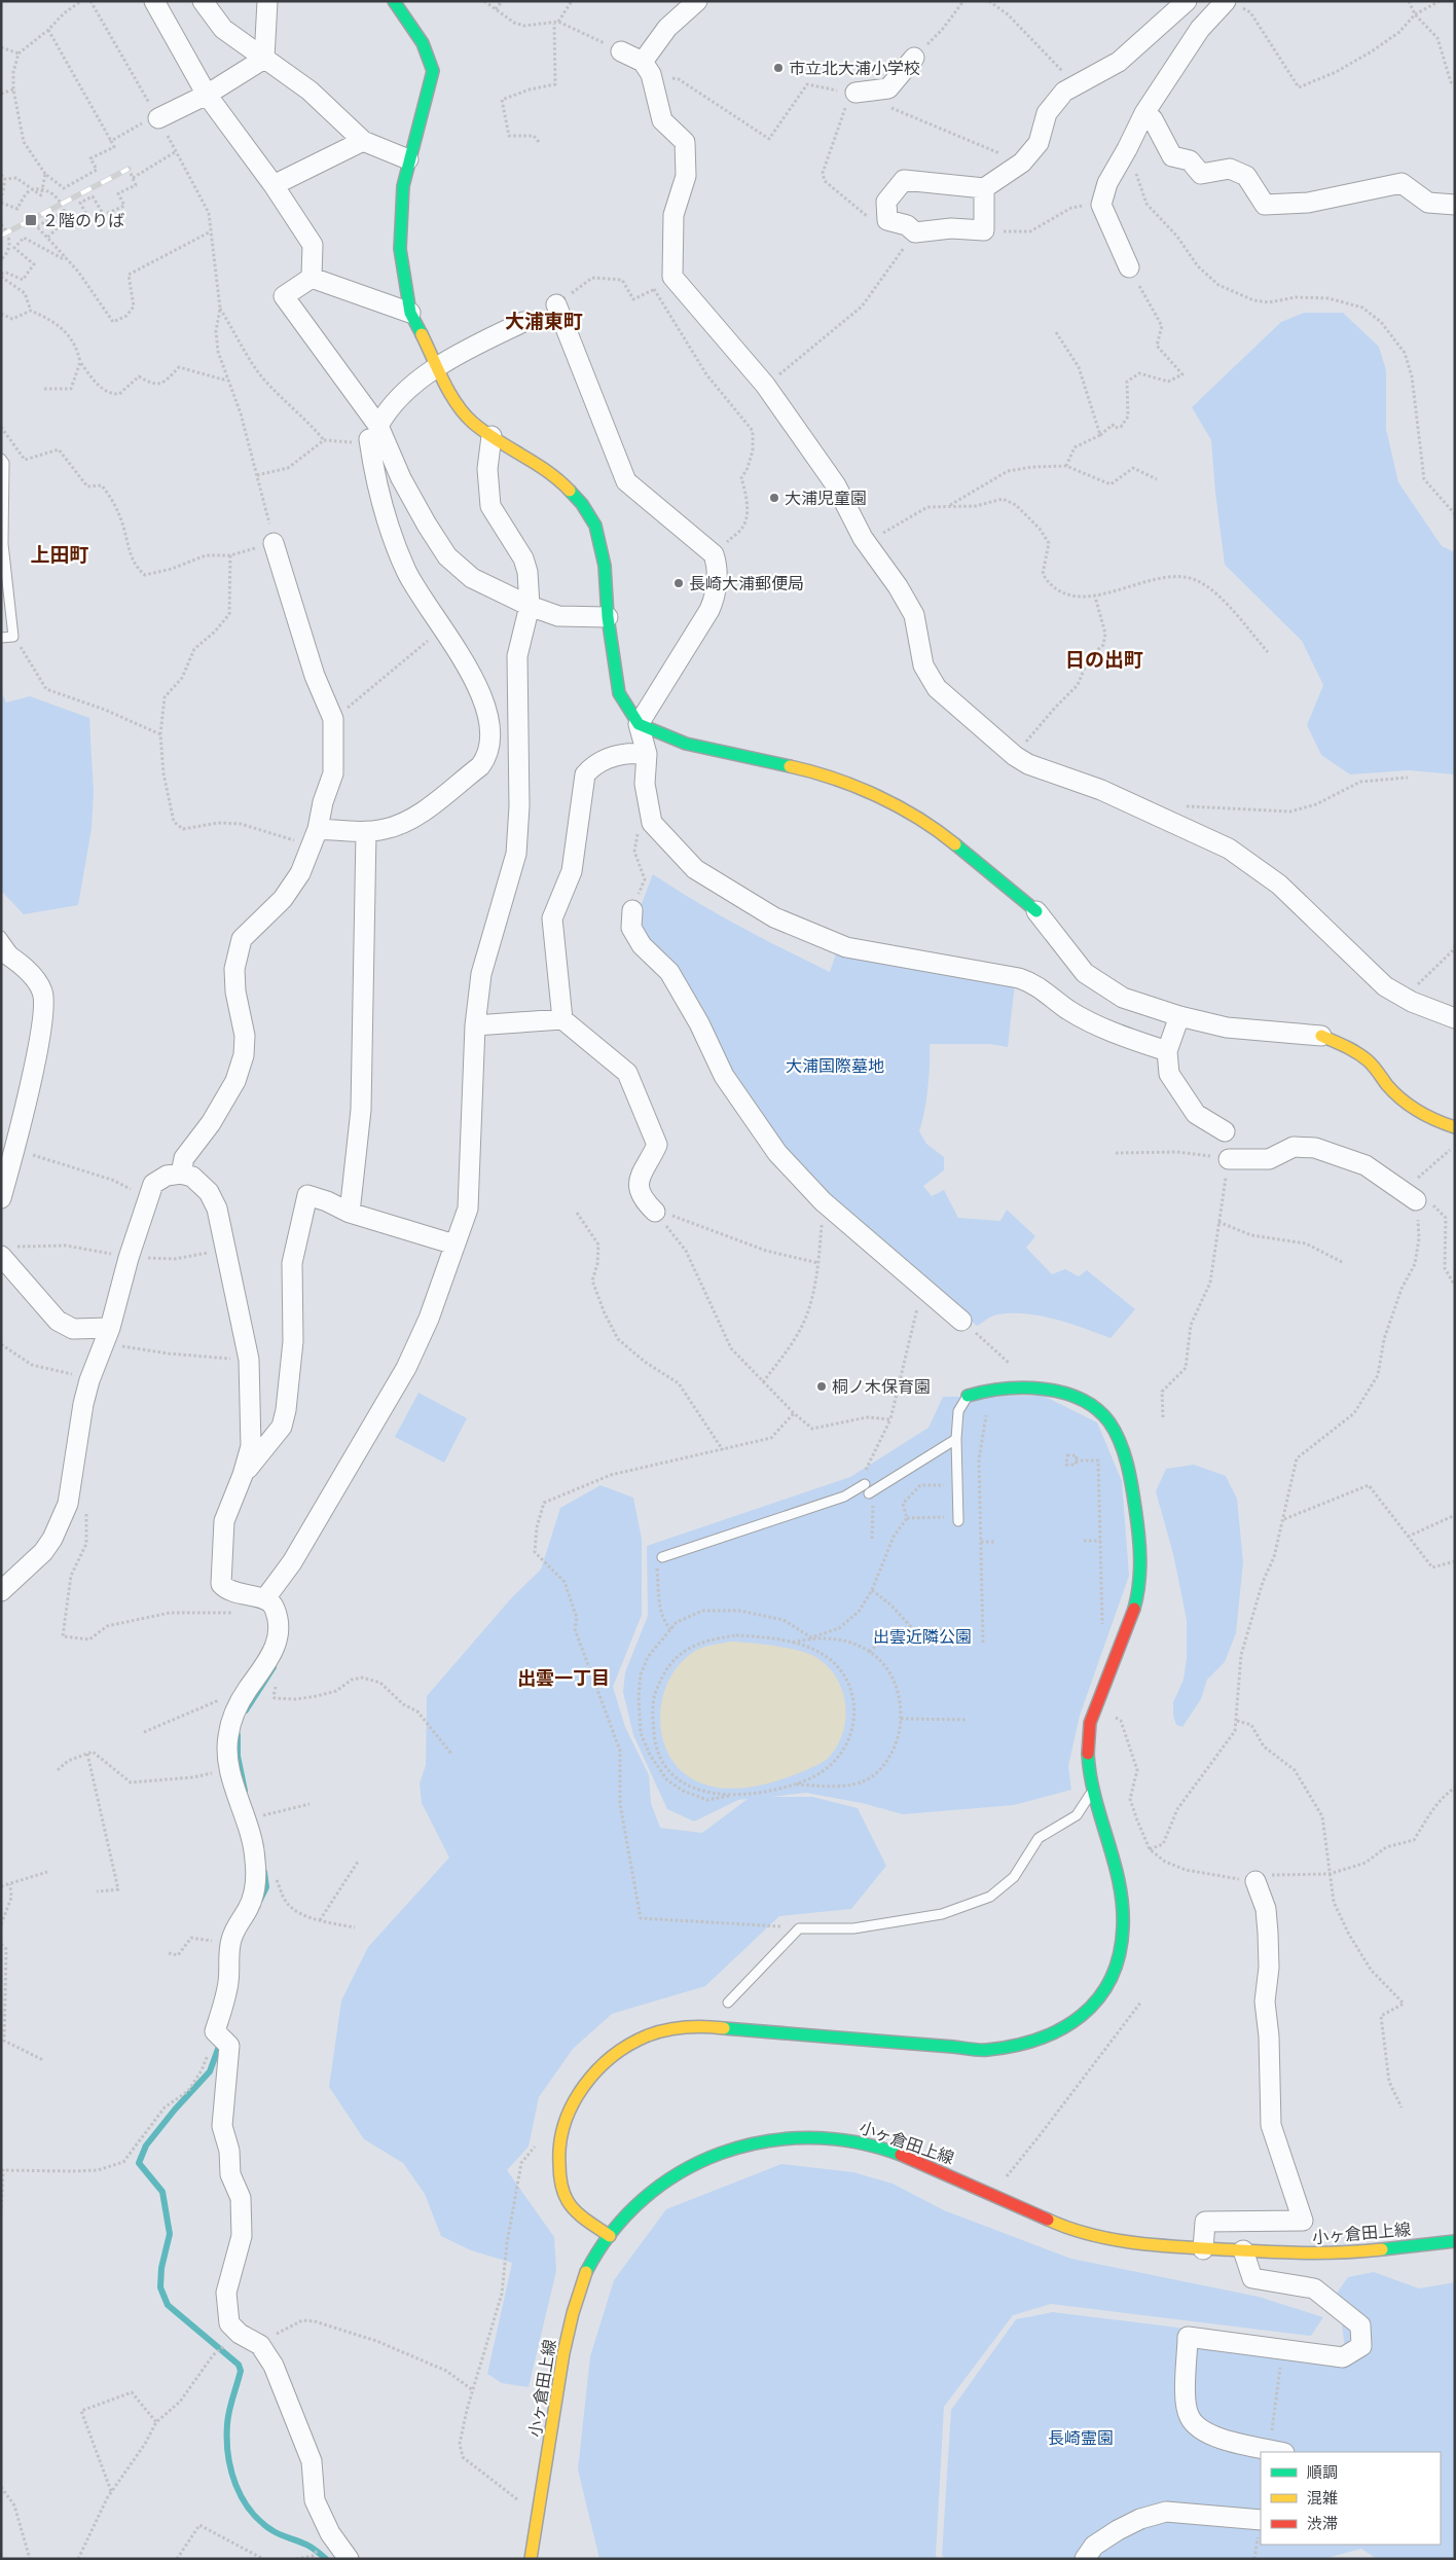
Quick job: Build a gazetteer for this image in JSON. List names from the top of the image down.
{
  "streets": {
    "street": ["小ヶ倉田上線"]
  },
  "districts": [
    "大浦東町",
    "上田町",
    "日の出町",
    "出雲一丁目"
  ],
  "parks": ["大浦国際墓地", "出雲近隣公園", "長崎霊園"],
  "places": {
    "other": [
      "市立北大浦小学校",
      "大浦児童園",
      "長崎大浦郵便局",
      "桐ノ木保育園"
    ],
    "transit": ["２階のりば"]
  },
  "legend": ["順調", "混雑", "渋滞"]
}
